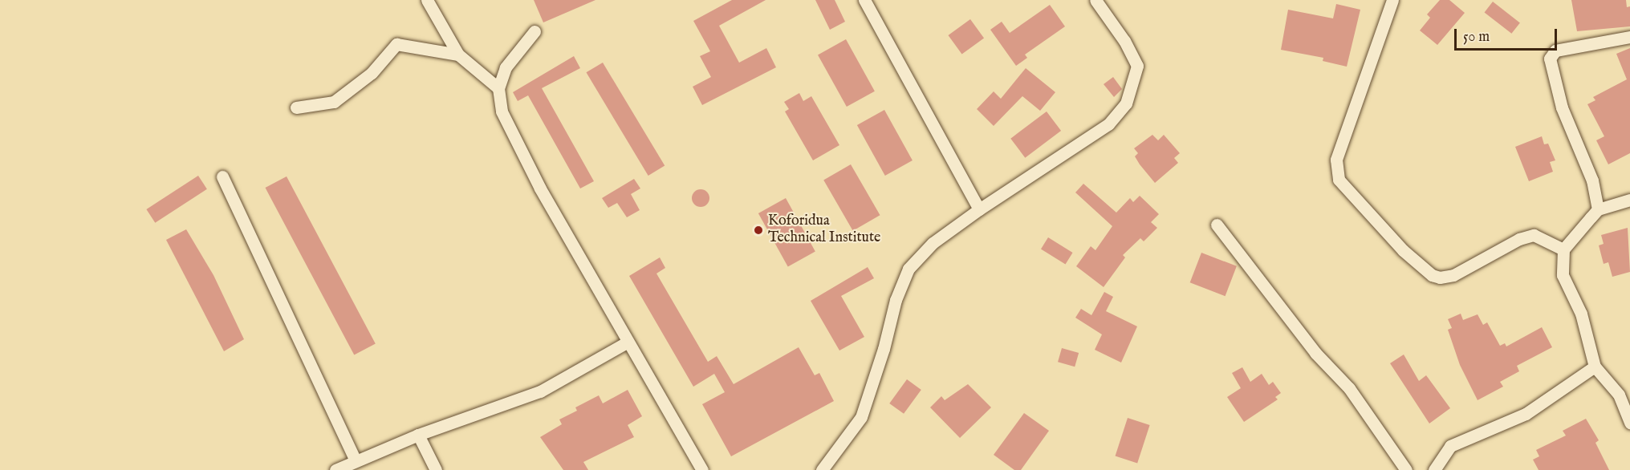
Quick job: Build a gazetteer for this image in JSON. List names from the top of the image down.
{
  "places": ["Koforidua Technical Institute"],
  "scale_bar": "50 m"
}
